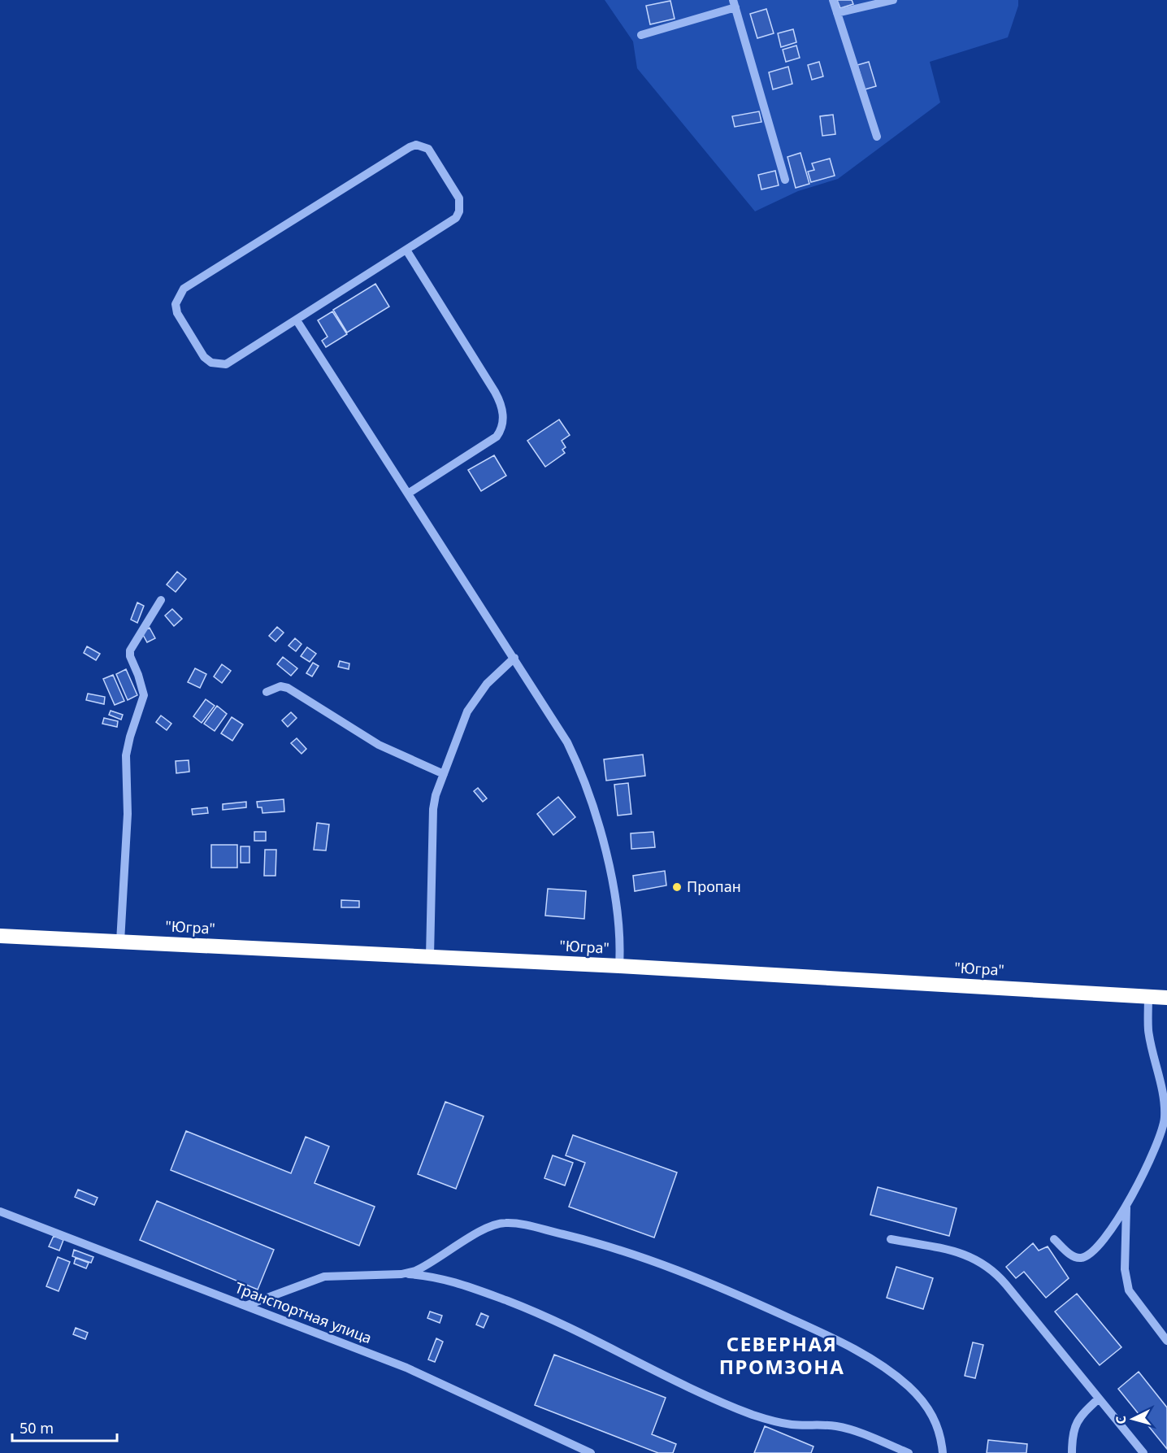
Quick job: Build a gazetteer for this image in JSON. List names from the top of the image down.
{
  "streets": {
    "highway": ["\"Югра\""],
    "street": ["Транспортная улица"]
  },
  "districts": ["СЕВЕРНАЯ ПРОМЗОНА"],
  "places": ["Пропан"],
  "scale_bar": "50 m",
  "north": "left"
}
